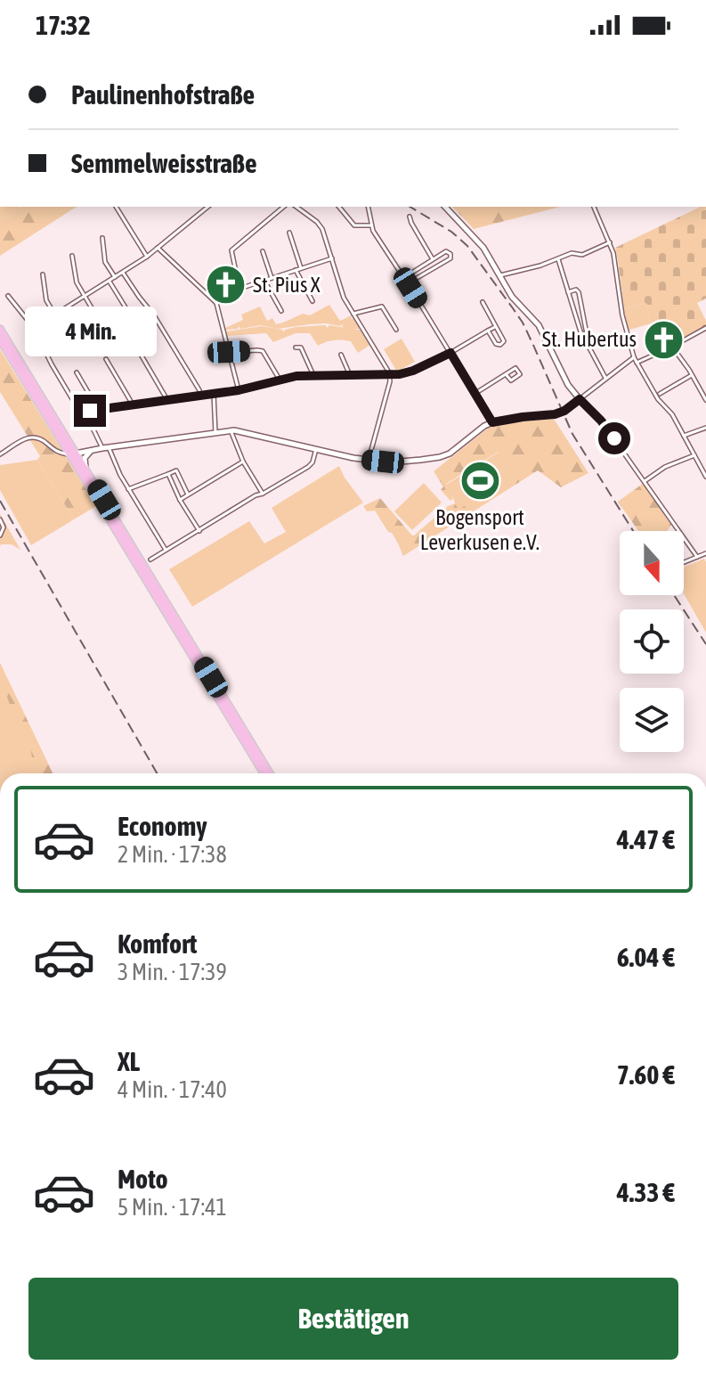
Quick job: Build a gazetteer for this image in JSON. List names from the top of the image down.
{
  "places": {
    "church": ["St. Pius X", "St. Hubertus"],
    "sports": ["Bogensport Leverkusen e.V."]
  },
  "north": "bottom",
  "page": {
    "status": "17:32",
    "banner": ["Paulinenhofstraße", "Semmelweisstraße"],
    "bubble": "4 Min.",
    "list": [
      {
        "name": "Economy",
        "note": "2 Min. · 17:38",
        "value": "4.47 €"
      },
      {
        "name": "Komfort",
        "note": "3 Min. · 17:39",
        "value": "6.04 €"
      },
      {
        "name": "XL",
        "note": "4 Min. · 17:40",
        "value": "7.60 €"
      },
      {
        "name": "Moto",
        "note": "5 Min. · 17:41",
        "value": "4.33 €"
      }
    ],
    "buttons": "Bestätigen"
  }
}
